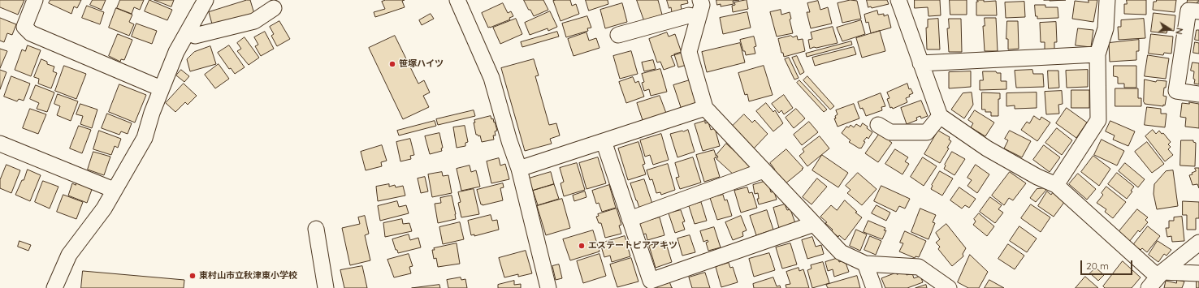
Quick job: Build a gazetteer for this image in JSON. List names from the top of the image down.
{
  "places": ["笹塚ハイツ", "エステートピアアキツ", "東村山市立秋津東小学校"],
  "scale_bar": "20 m",
  "north": "right"
}
